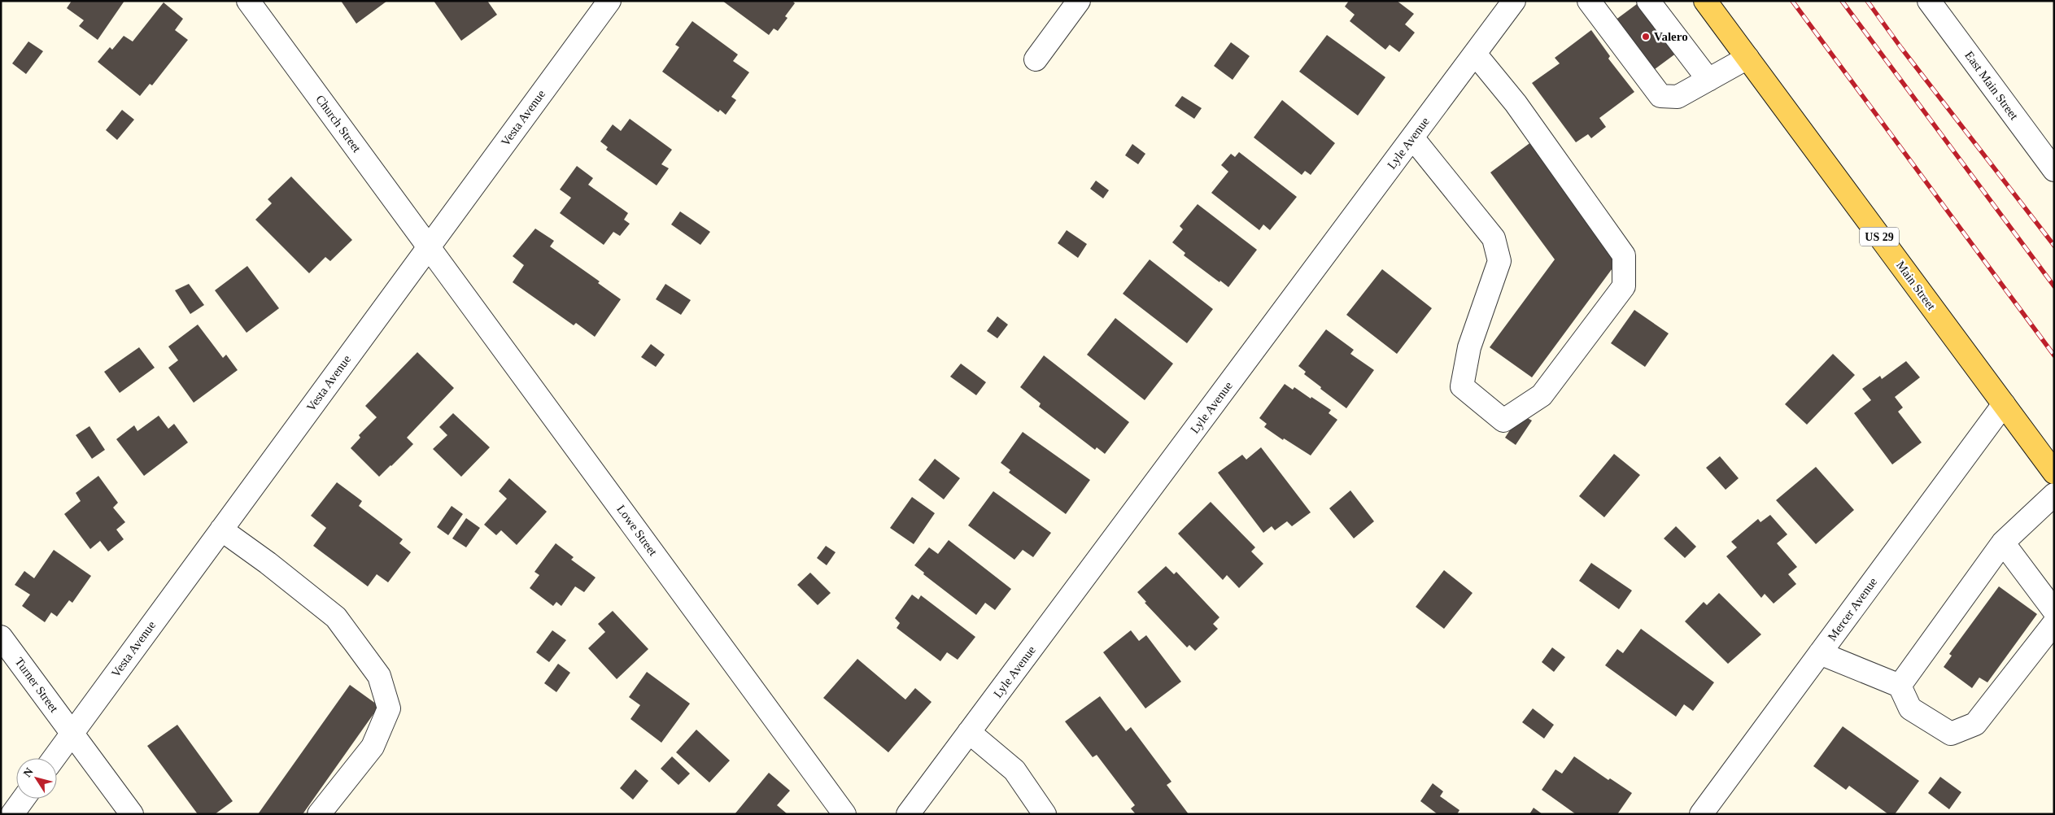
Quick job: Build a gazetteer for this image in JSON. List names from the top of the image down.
{
  "streets": {
    "main road": ["US 29", "Main Street"],
    "street": [
      "East Main Street",
      "Vesta Avenue",
      "Church Street",
      "Lyle Avenue",
      "Lowe Street",
      "Mercer Avenue",
      "Turner Street"
    ]
  },
  "crossings": [
    ["Vesta Avenue", "Church Street"],
    ["Vesta Avenue", "Lowe Street"],
    ["Vesta Avenue", "Turner Street"],
    ["Church Street", "Lowe Street"],
    ["Main Street", "Mercer Avenue"]
  ],
  "places": ["Valero"],
  "north": "top left"
}
